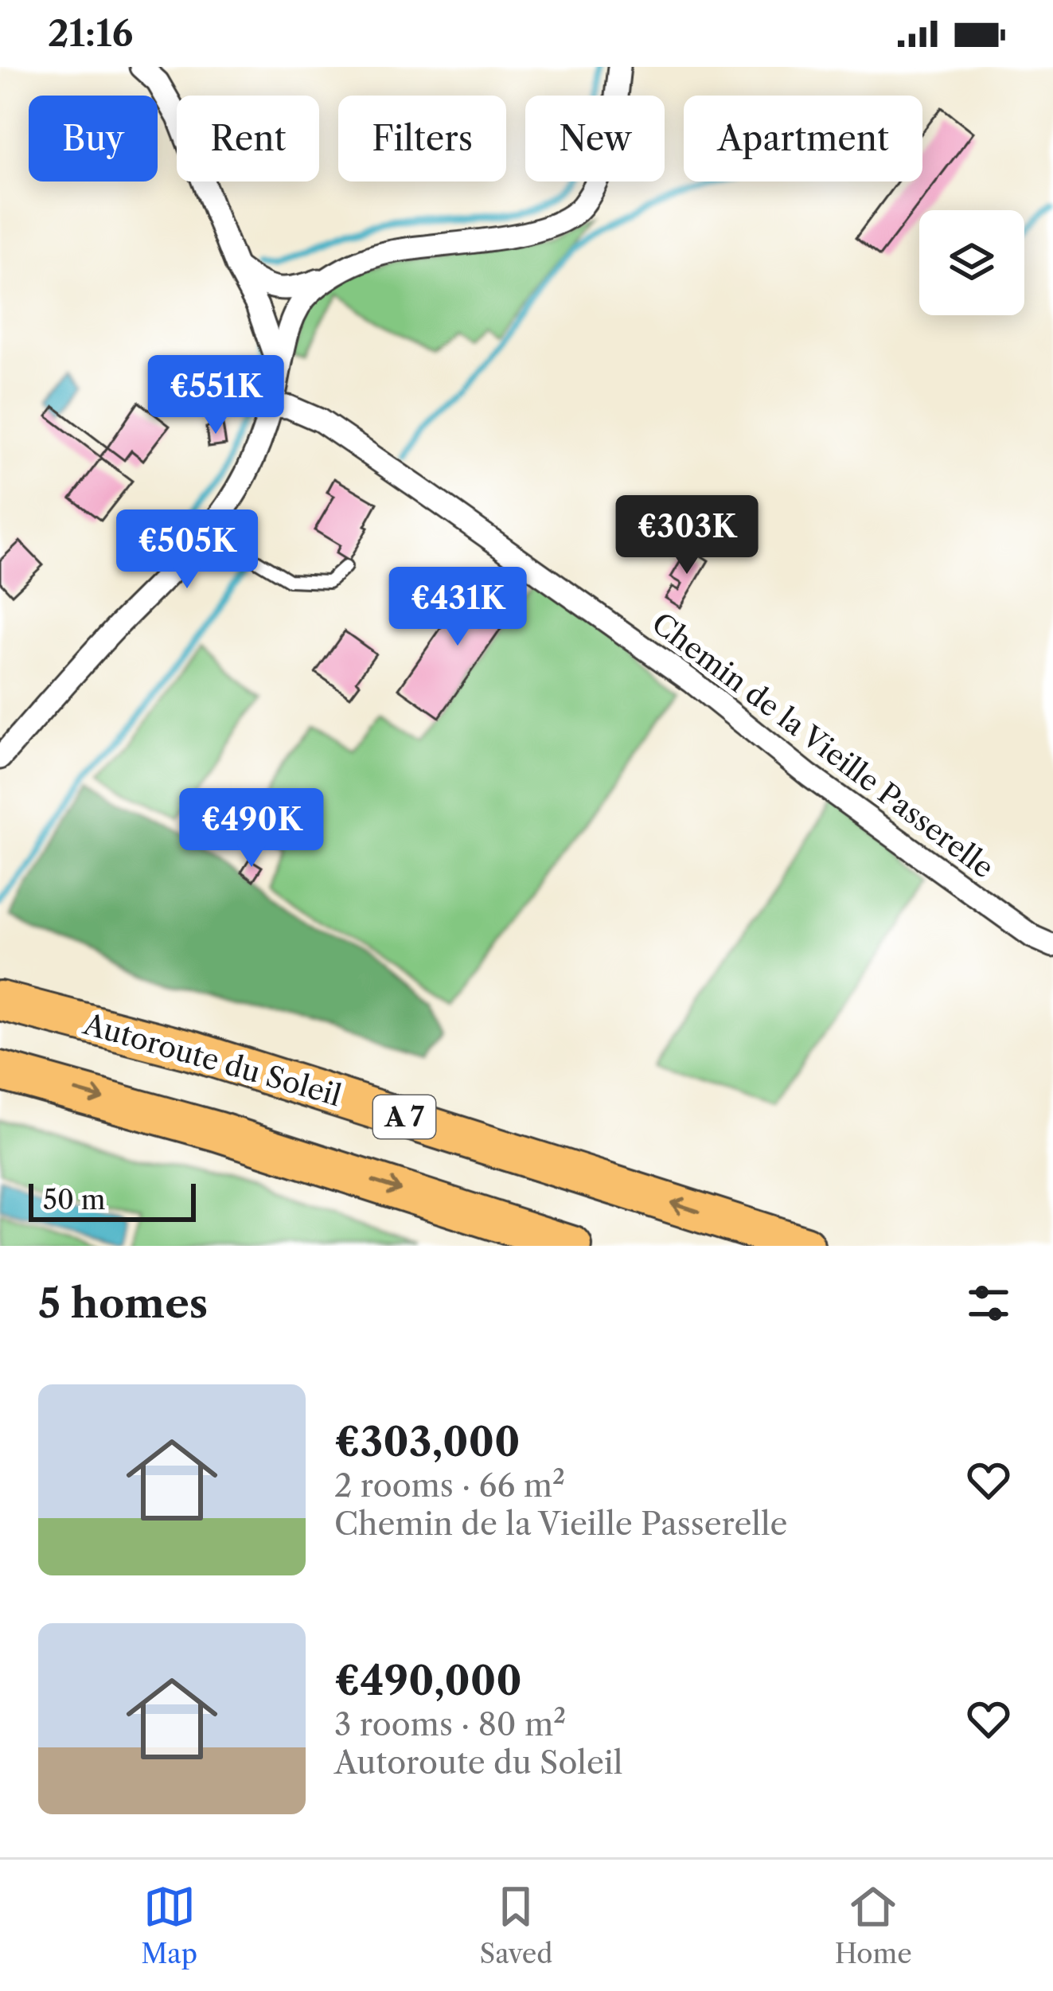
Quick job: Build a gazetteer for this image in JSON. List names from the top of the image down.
{
  "streets": {
    "highway": ["Autoroute du Soleil", "A 7"],
    "street": ["Chemin de la Vieille Passerelle"]
  },
  "scale_bar": "50 m",
  "page": {
    "status": "21:16",
    "chip": [
      "Buy",
      "Rent",
      "Filters",
      "New",
      "Apartment"
    ],
    "price": [
      "€551K",
      "€303K",
      "€505K",
      "€431K",
      "€490K"
    ],
    "scale": "50 m",
    "heading": "5 homes",
    "list": [
      {
        "name": "€303,000",
        "note": "2 rooms · 66 m² · Chemin de la Vieille Passerelle"
      },
      {
        "name": "€490,000",
        "note": "3 rooms · 80 m² · Autoroute du Soleil"
      }
    ],
    "tabs": ["Map", "Saved", "Home"]
  }
}
